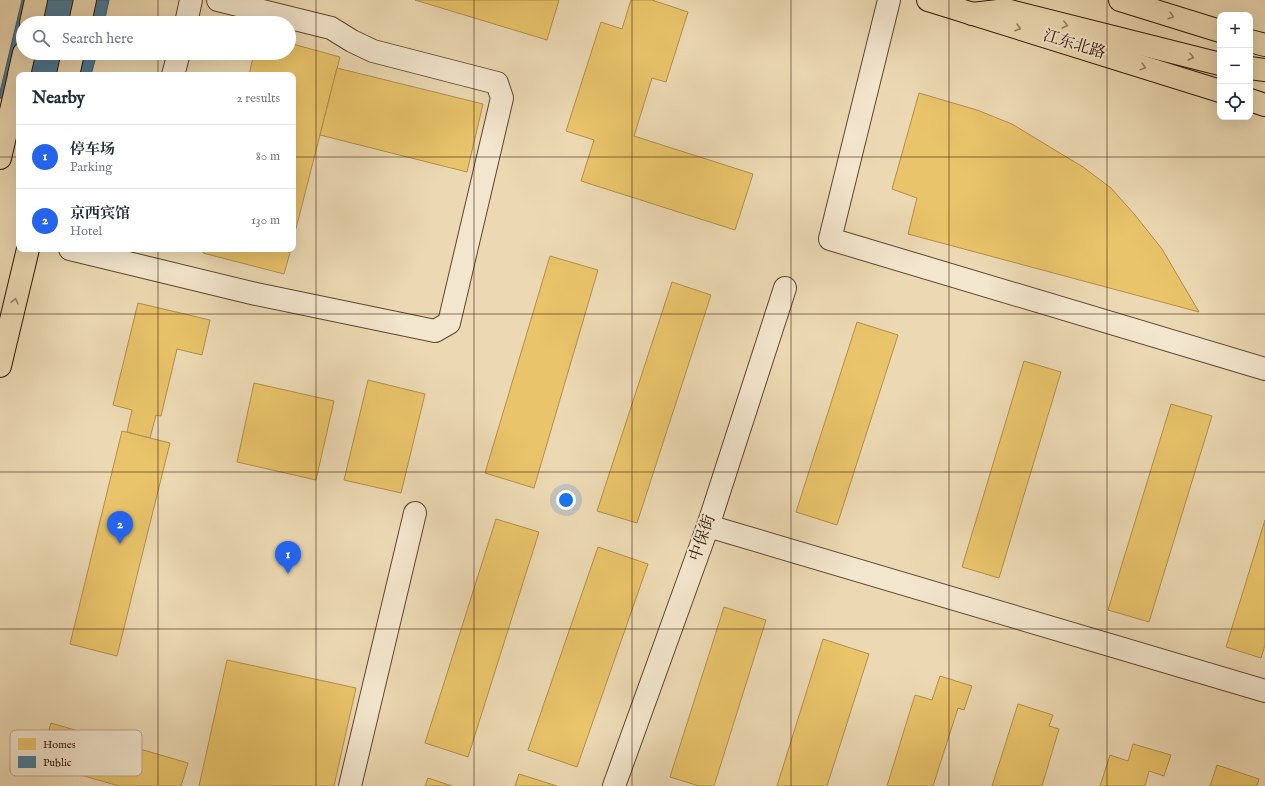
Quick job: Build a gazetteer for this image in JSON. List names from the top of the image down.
{
  "streets": {
    "main road": ["江东北路"],
    "street": ["中保街"]
  },
  "legend": ["Homes", "Public"],
  "page": {
    "map_buttons": ["+", "−"],
    "search": "Search here",
    "heading": ["Nearby", "2 results"],
    "list": [
      {
        "mark": "1",
        "name": "停车场",
        "note": "Parking",
        "value": "80 m"
      },
      {
        "mark": "2",
        "name": "京西宾馆",
        "note": "Hotel",
        "value": "130 m"
      }
    ],
    "pins": ["2", "1"]
  }
}
